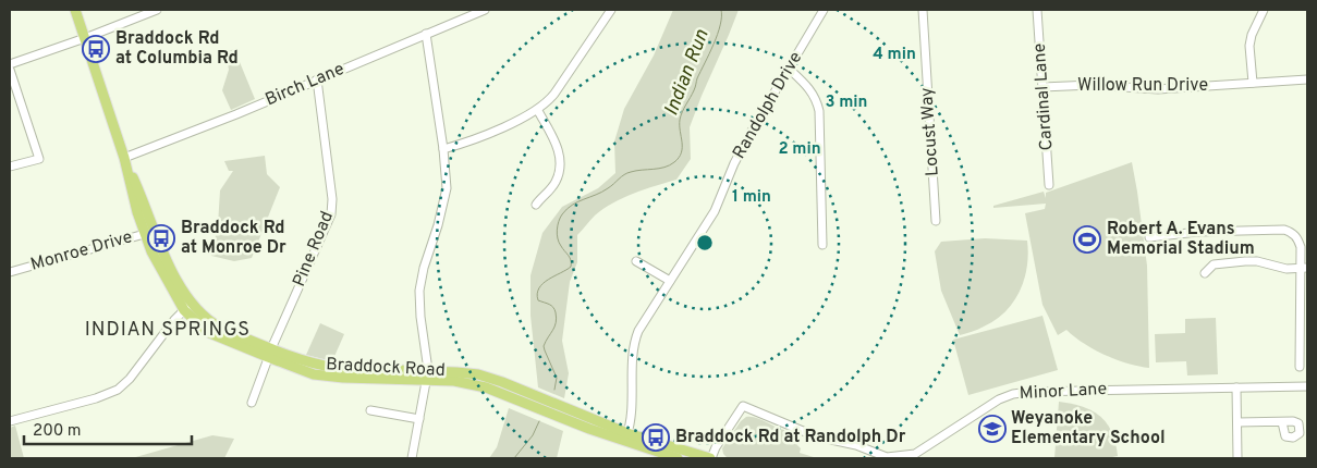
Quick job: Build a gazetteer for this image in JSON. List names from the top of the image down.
{
  "streets": {
    "main road": ["Braddock Road"],
    "street": [
      "Birch Lane",
      "Willow Run Drive",
      "Cardinal Lane",
      "Randolph Drive",
      "Locust Way",
      "Pine Road",
      "Monroe Drive",
      "Minor Lane"
    ]
  },
  "crossings": [
    ["Birch Lane", "Pine Road"],
    ["Birch Lane", "Braddock Road"],
    ["Willow Run Drive", "Cardinal Lane"],
    ["Randolph Drive", "Braddock Road"],
    ["Pine Road", "Braddock Road"],
    ["Monroe Drive", "Braddock Road"],
    ["Braddock Road", "Minor Lane"]
  ],
  "districts": ["INDIAN SPRINGS"],
  "water": ["Indian Run"],
  "places": {
    "bus stop": ["Braddock Rd at Columbia Rd", "Braddock Rd at Monroe Dr", "Braddock Rd at Randolph Dr"],
    "sports": ["Robert A. Evans Memorial Stadium"],
    "school or university": ["Weyanoke Elementary School"]
  },
  "scale_bar": "200 m",
  "rings": [
    "4 min",
    "3 min",
    "2 min",
    "1 min"
  ]
}
